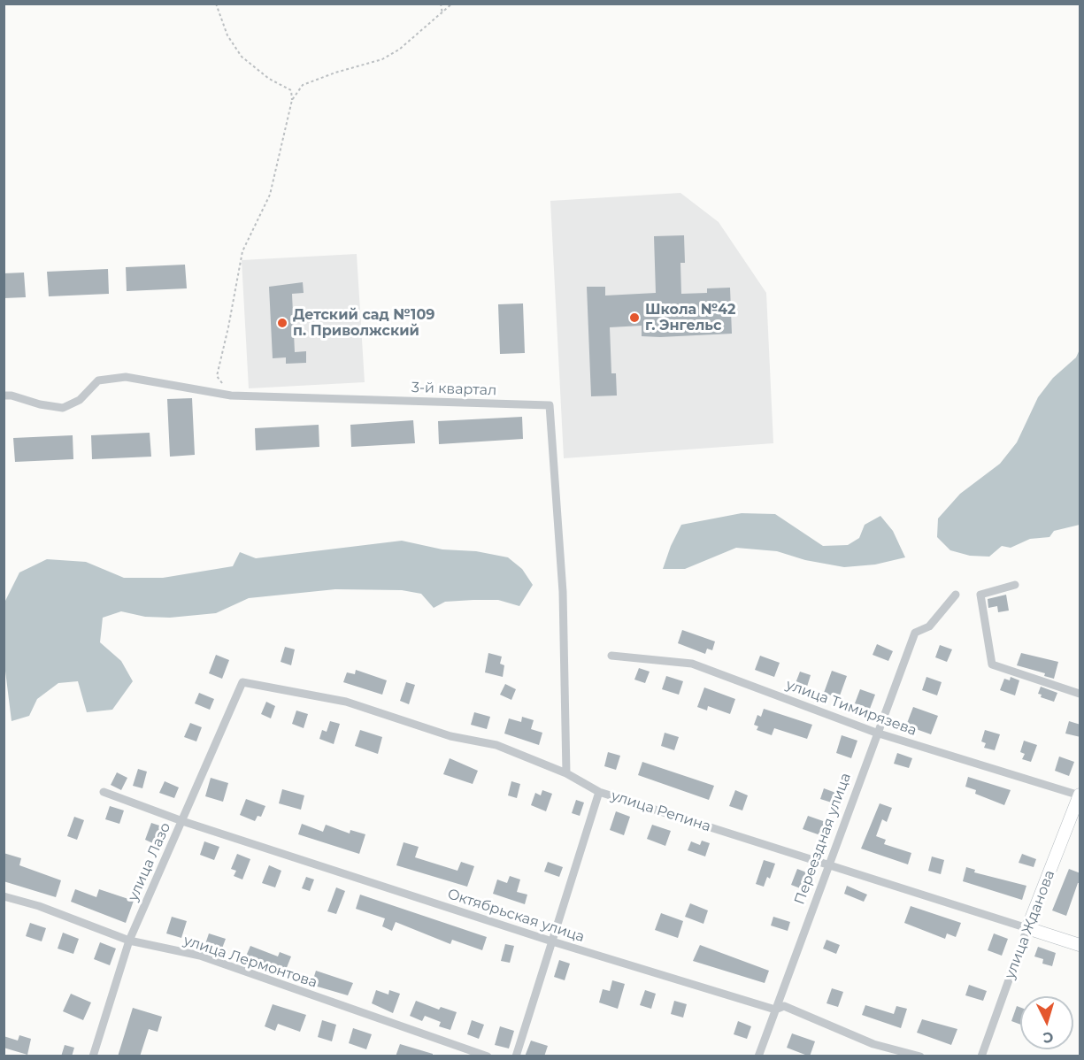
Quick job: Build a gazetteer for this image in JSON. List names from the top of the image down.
{
  "streets": {
    "street": [
      "3-й квартал",
      "улица Тимирязева",
      "улица Репина",
      "Переездная улица",
      "улица Лазо",
      "Октябрьская улица",
      "улица Жданова",
      "улица Лермонтова"
    ]
  },
  "crossings": [
    ["3-й квартал", "улица Репина"],
    ["улица Тимирязева", "Переездная улица"],
    ["улица Тимирязева", "улица Жданова"],
    ["улица Репина", "Переездная улица"],
    ["улица Репина", "улица Лазо"],
    ["улица Репина", "улица Жданова"],
    ["Переездная улица", "Октябрьская улица"],
    ["улица Лазо", "Октябрьская улица"],
    ["улица Лазо", "улица Лермонтова"]
  ],
  "places": ["Школа №42 г. Энгельс", "Детский сад №109 п. Приволжский"],
  "north": "bottom"
}
